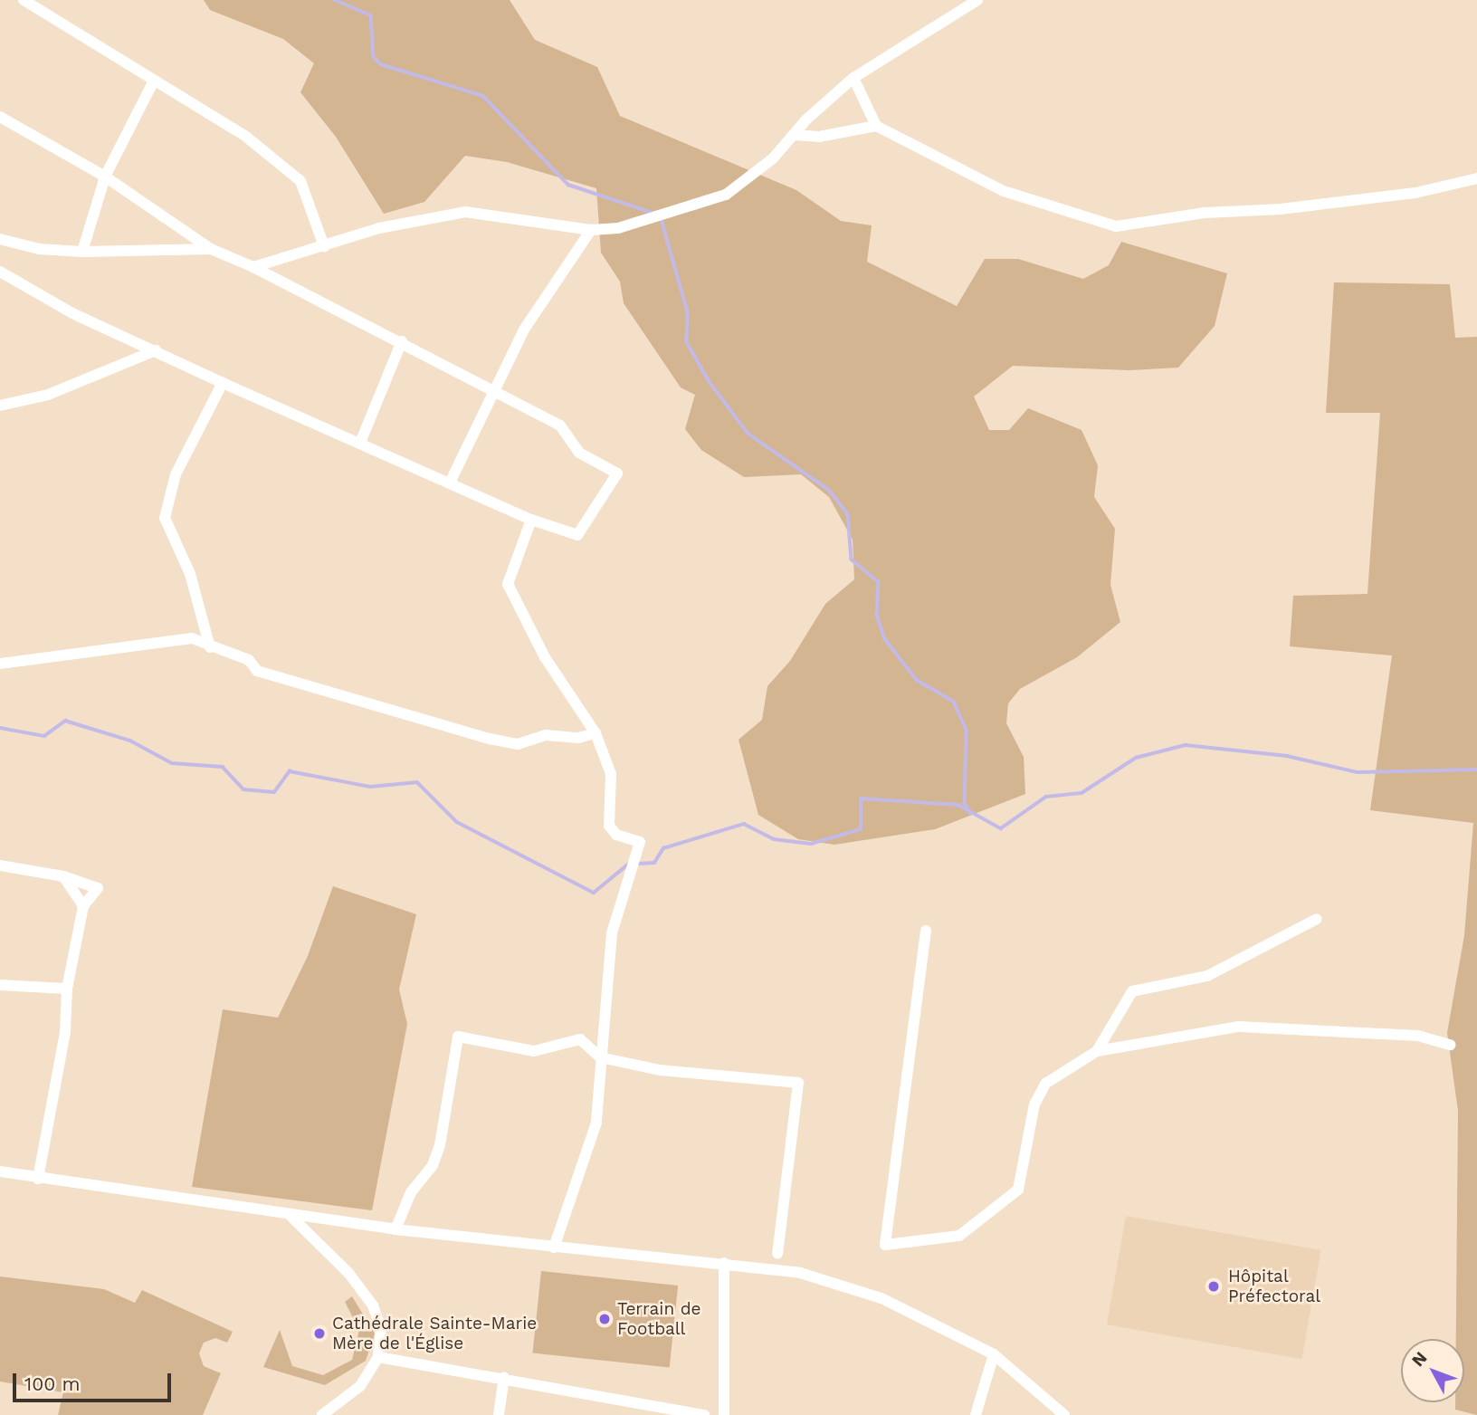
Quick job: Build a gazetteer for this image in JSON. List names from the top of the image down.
{
  "places": ["Hôpital Préfectoral", "Terrain de Football", "Cathédrale Sainte-Marie Mère de l'Église"],
  "scale_bar": "100 m",
  "north": "top left"
}
